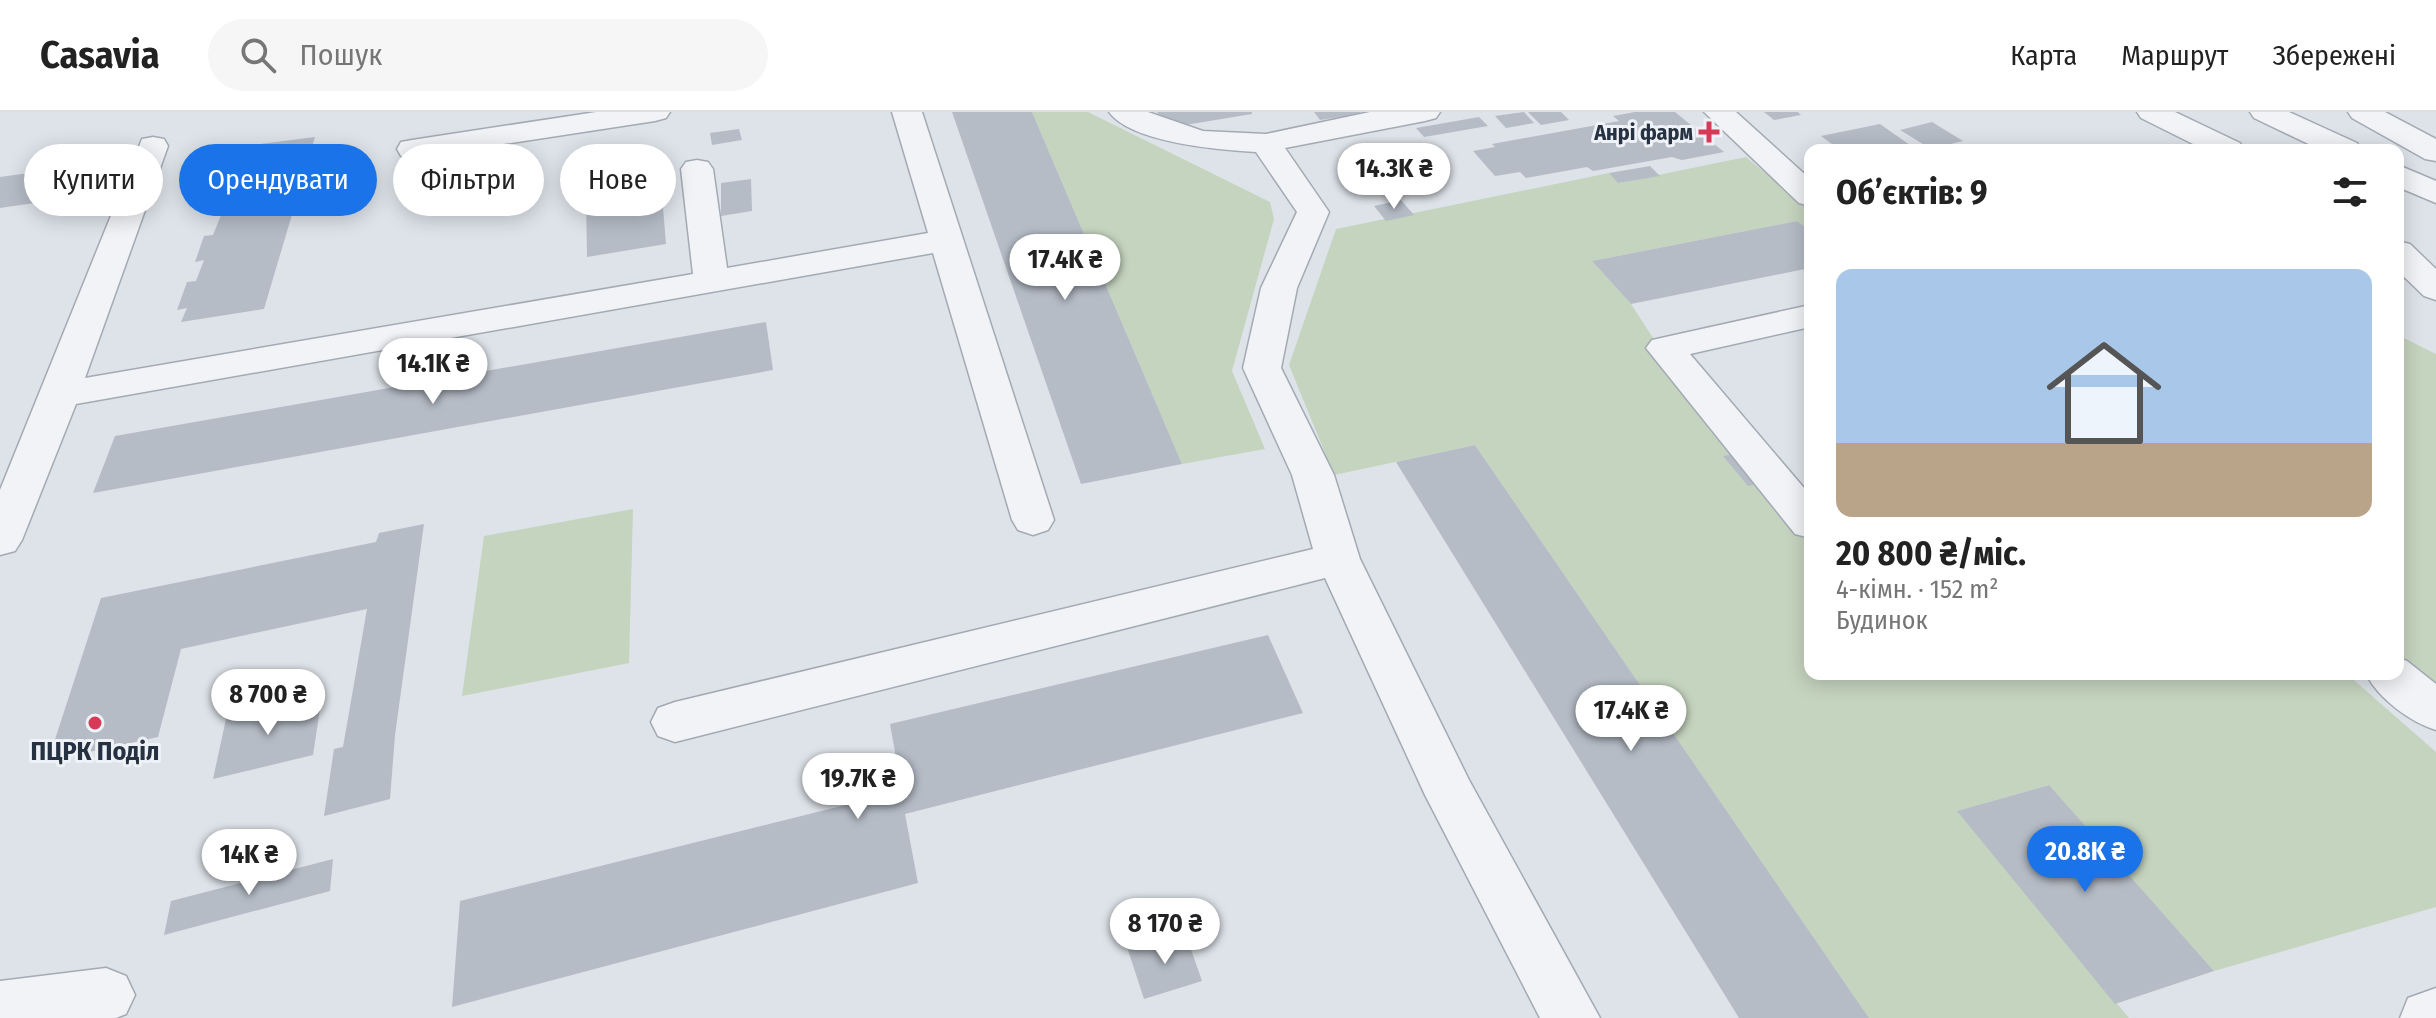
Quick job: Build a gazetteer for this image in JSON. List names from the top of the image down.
{
  "places": {
    "health": ["Анрі фарм"],
    "other": ["ПЦРК Поділ"]
  },
  "page": {
    "header": "Casavia",
    "search": "Пошук",
    "nav": ["Карта", "Маршрут", "Збережені"],
    "price": [
      "14.3K ₴",
      "17.4K ₴",
      "14.1K ₴",
      "8 700 ₴",
      "17.4K ₴",
      "19.7K ₴",
      "20.8K ₴",
      "14K ₴",
      "8 170 ₴"
    ],
    "chip": [
      "Купити",
      "Орендувати",
      "Фільтри",
      "Нове"
    ],
    "heading": "Об’єктів: 9",
    "list": [
      {
        "name": "20 800 ₴/міс.",
        "note": "4-кімн. · 152 m² · Будинок"
      }
    ]
  }
}
